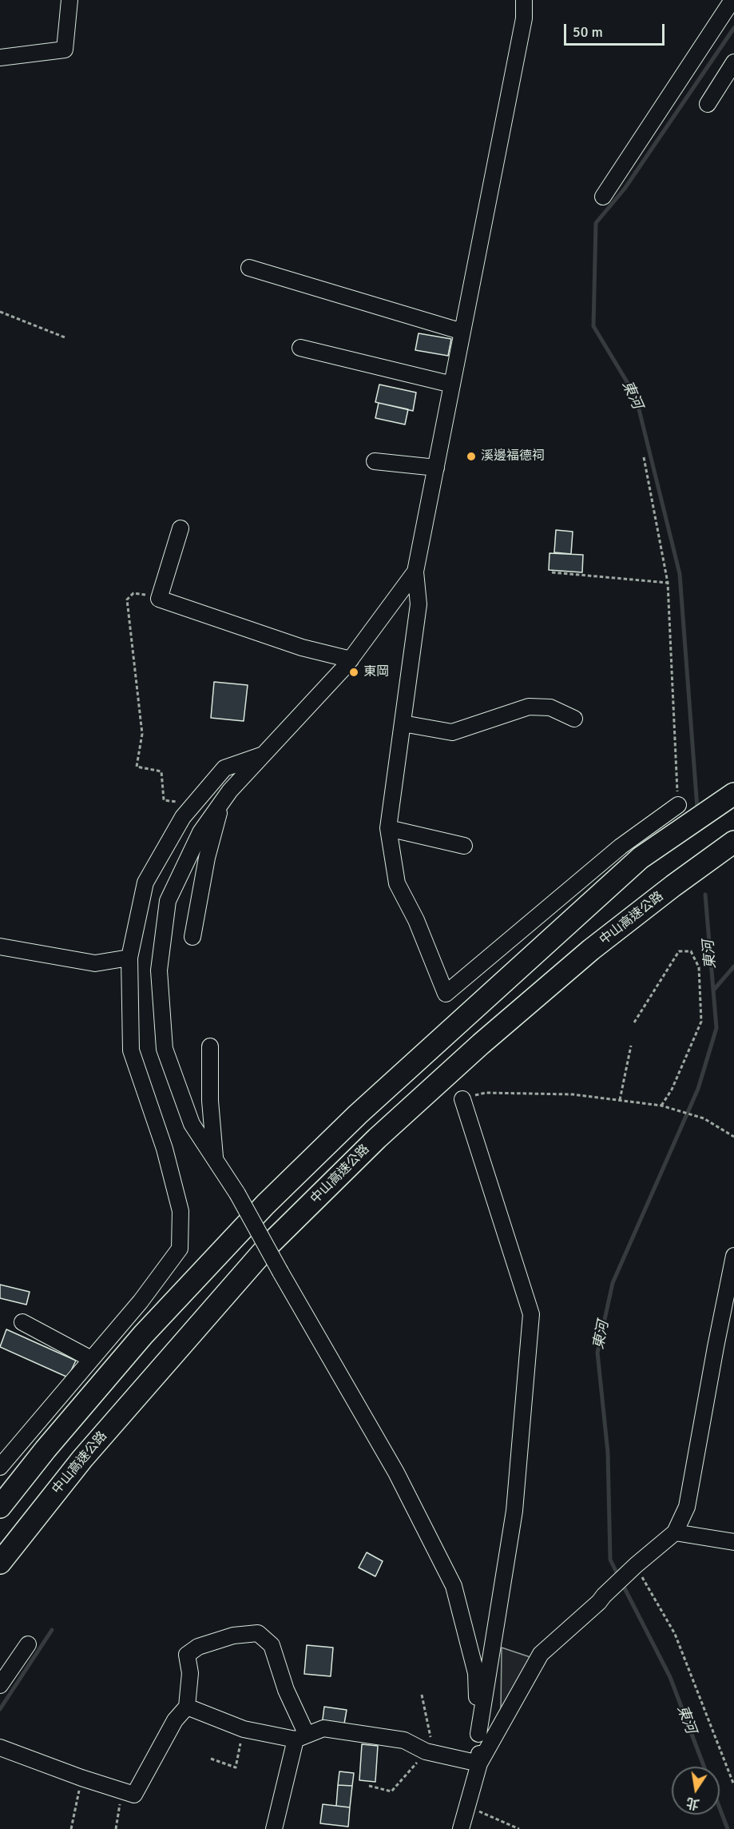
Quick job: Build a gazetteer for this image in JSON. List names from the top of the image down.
{
  "streets": {
    "highway": ["中山高速公路"]
  },
  "water": ["東河"],
  "places": ["溪邊福德祠", "東岡"],
  "scale_bar": "50 m",
  "north": "bottom"
}
